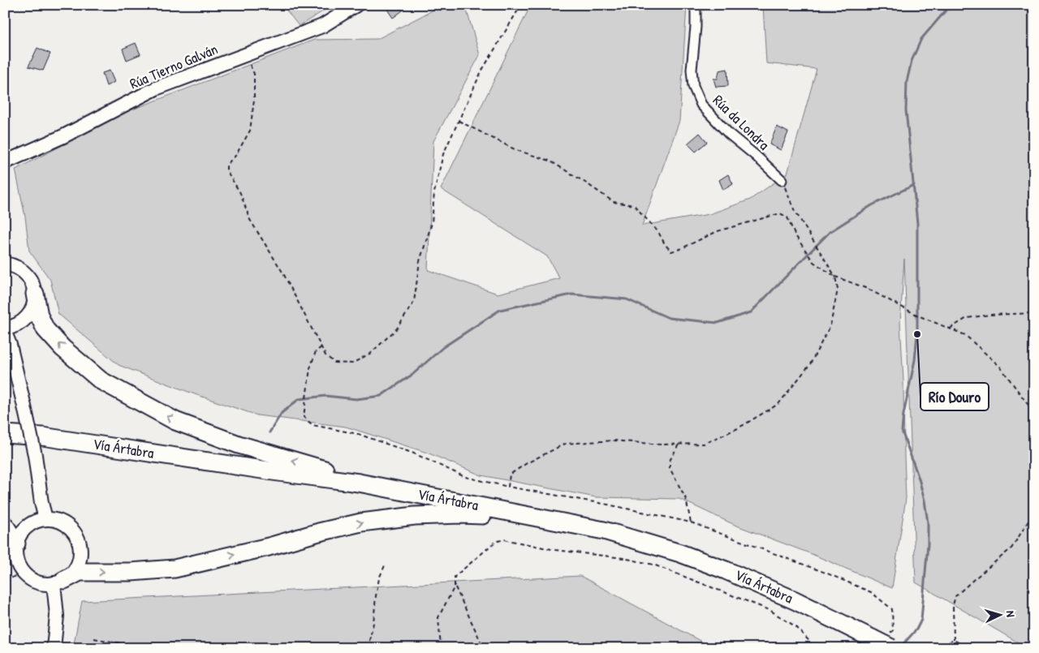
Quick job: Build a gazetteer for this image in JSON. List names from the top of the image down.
{
  "streets": {
    "highway": ["Vía Ártabra"],
    "street": ["Rúa Tierno Galván", "Rúa da Londra"]
  },
  "places": ["Río Douro"],
  "north": "right"
}
